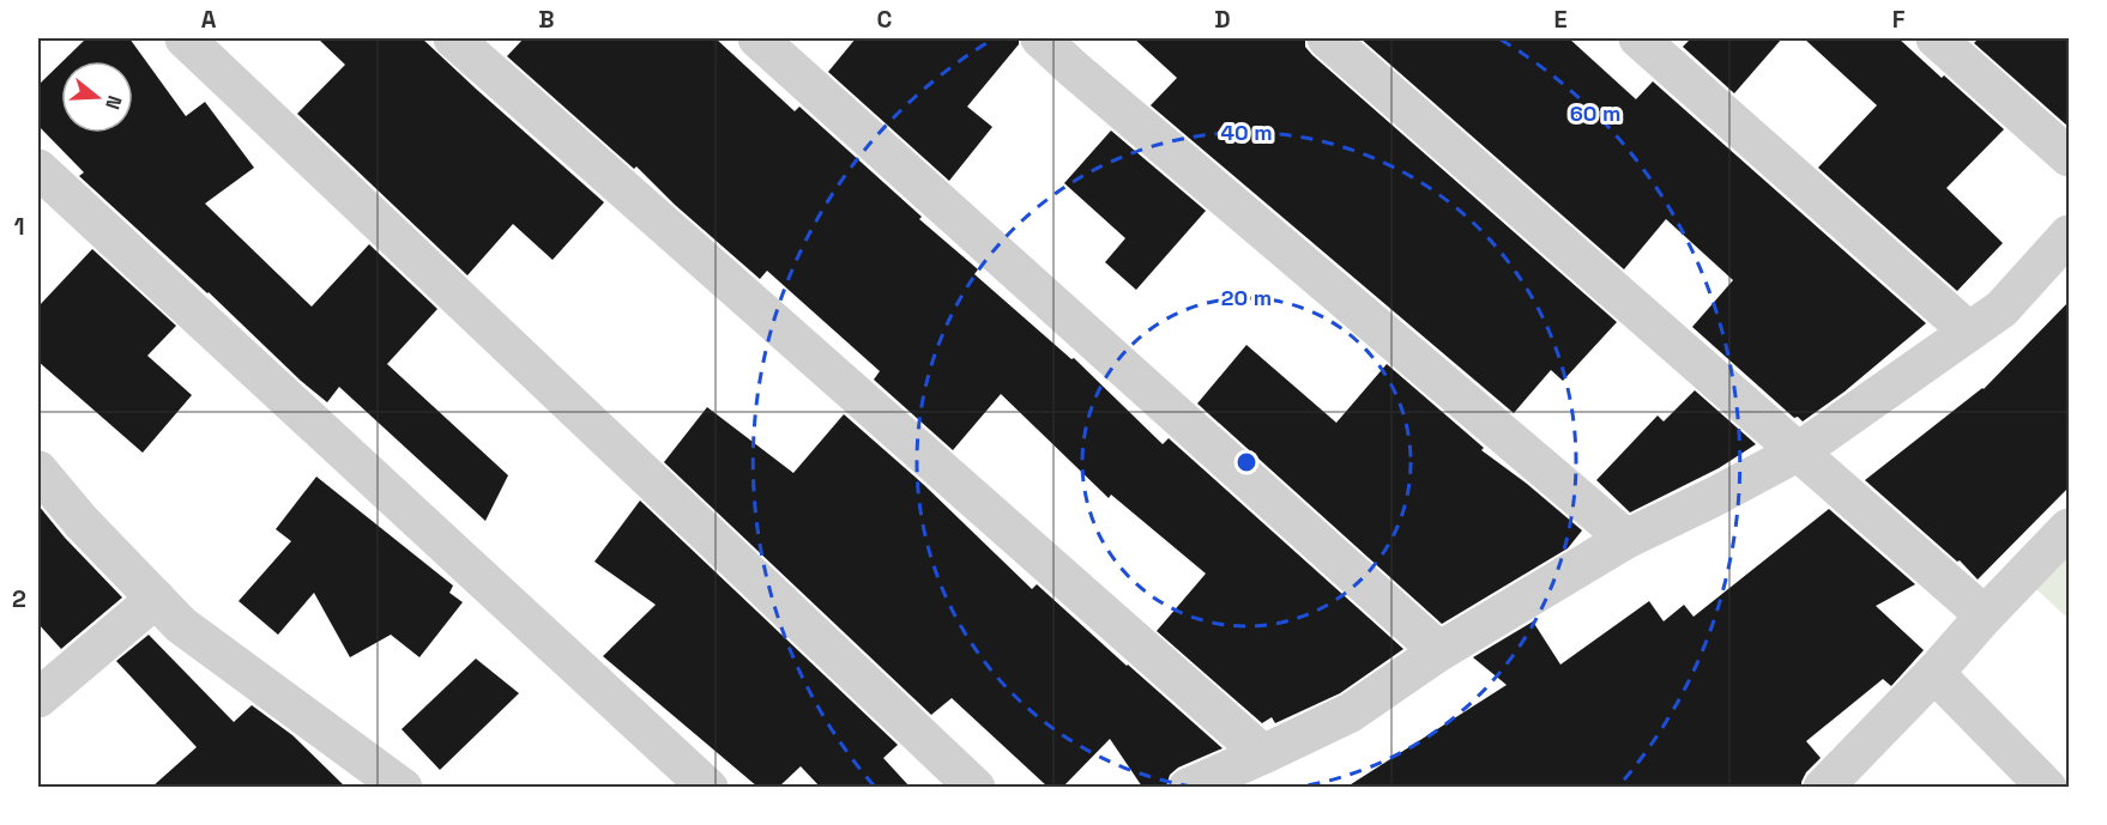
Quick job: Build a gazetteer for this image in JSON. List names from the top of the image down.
{
  "north": "right",
  "grid": {
    "columns": [
      "A",
      "B",
      "C",
      "D",
      "E",
      "F"
    ],
    "rows": ["1", "2"]
  },
  "rings": ["60 m", "40 m", "20 m"]
}
